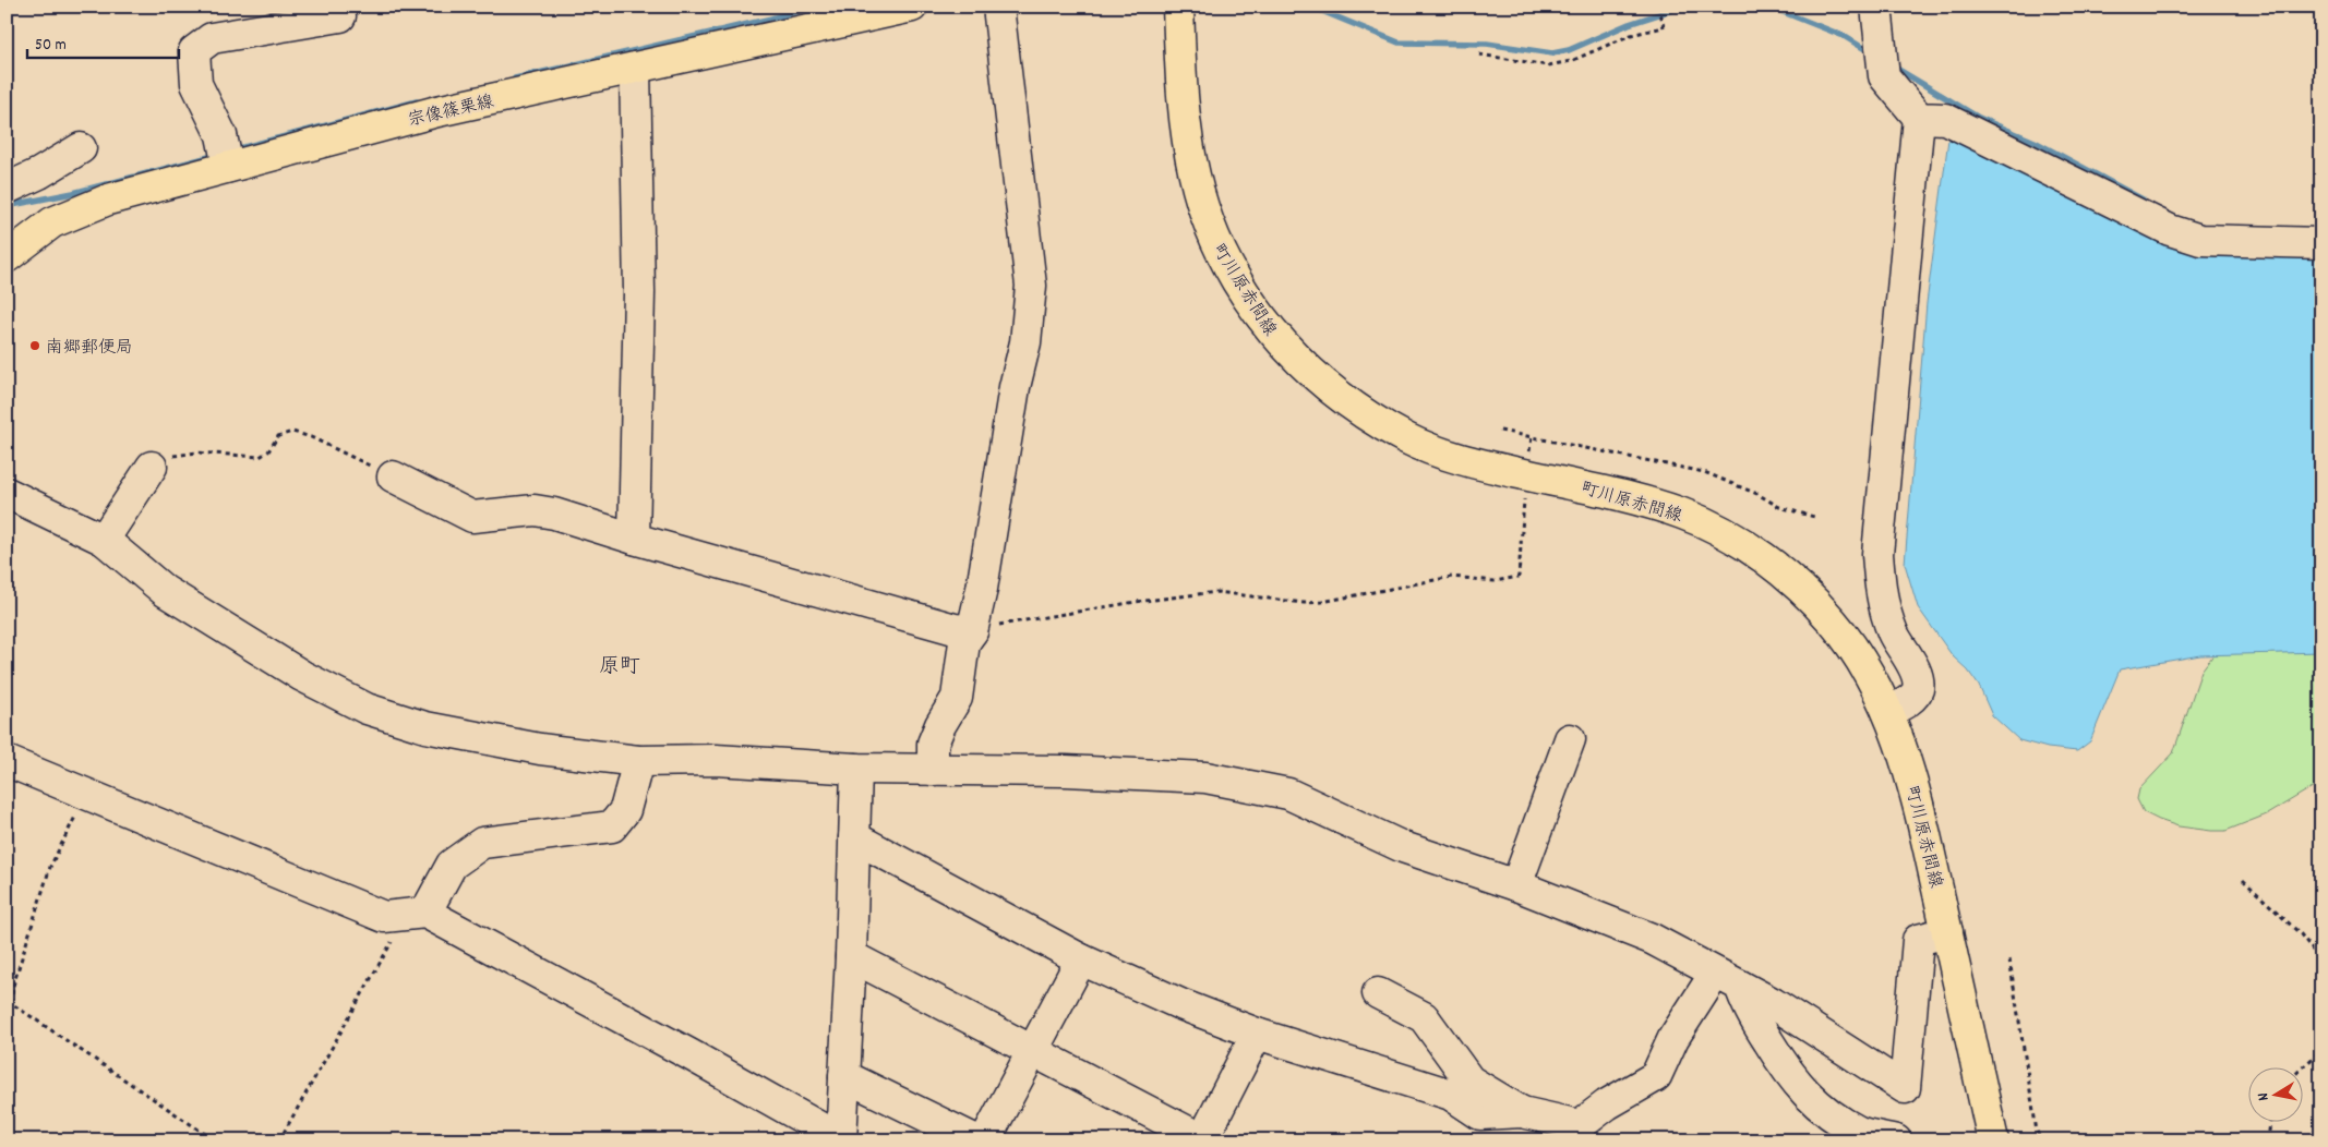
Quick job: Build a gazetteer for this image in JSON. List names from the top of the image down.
{
  "streets": {
    "main road": ["宗像篠栗線", "町川原赤間線"]
  },
  "districts": ["原町"],
  "places": ["南郷郵便局"],
  "scale_bar": "50 m",
  "north": "left"
}
